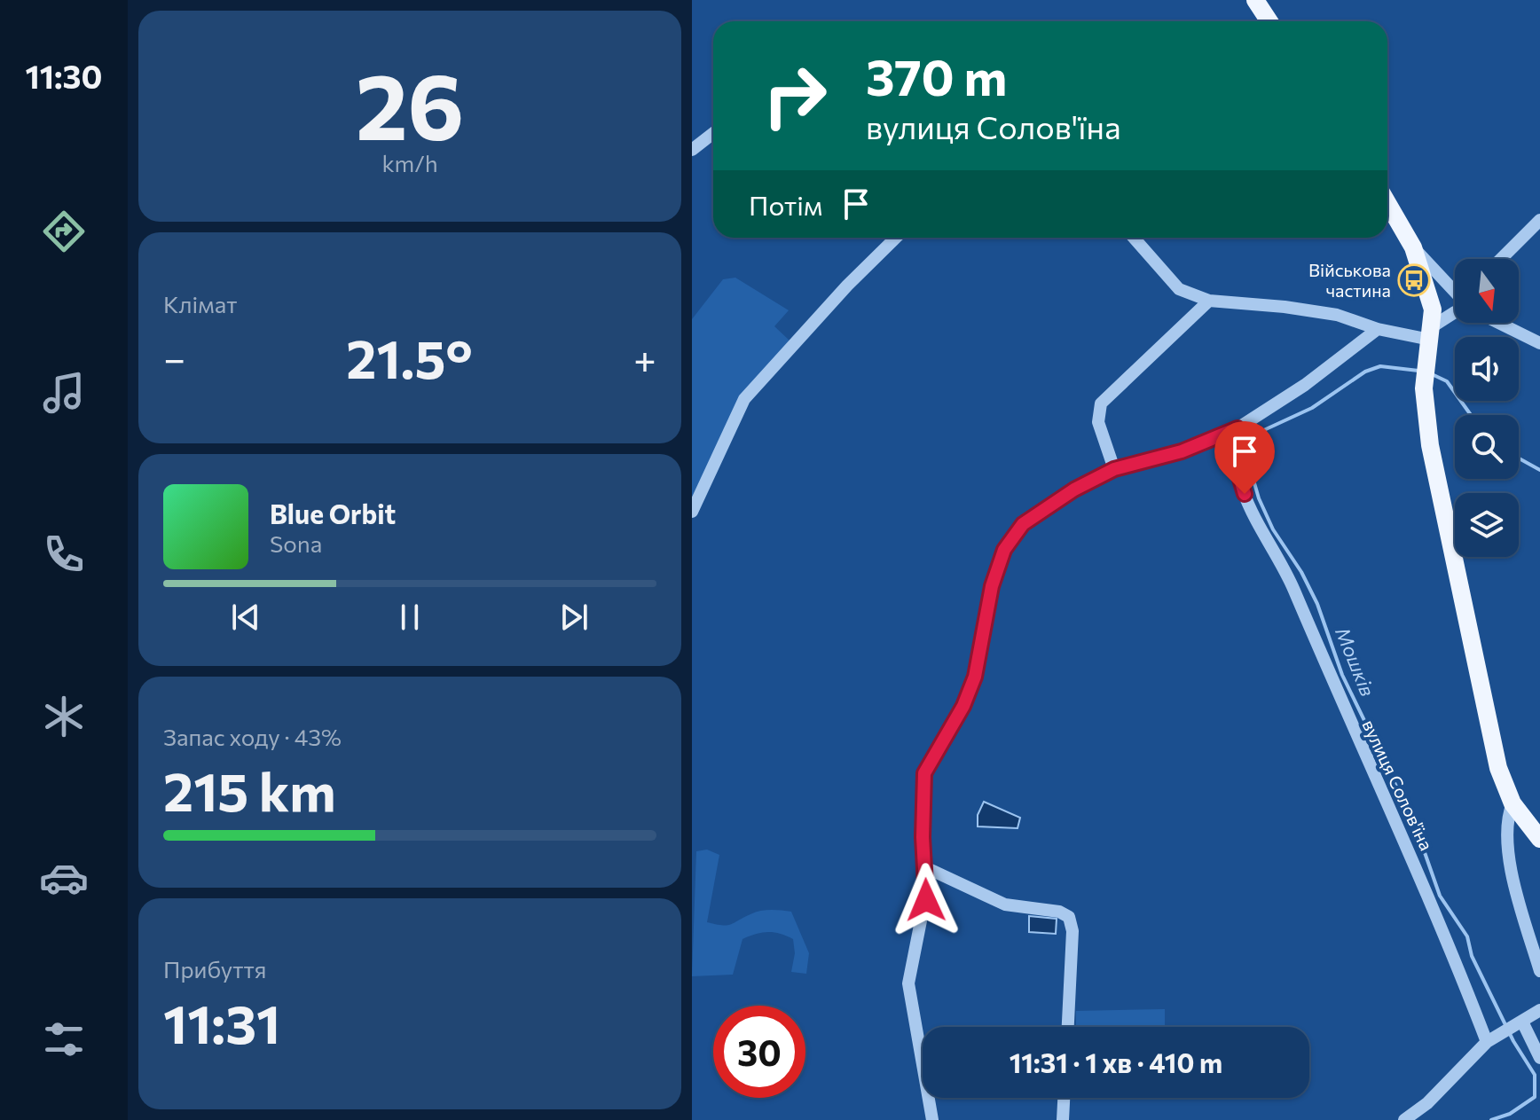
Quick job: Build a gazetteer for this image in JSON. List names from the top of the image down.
{
  "streets": {
    "street": ["вулиця Солов'їна"]
  },
  "water": ["Мошків"],
  "places": {
    "bus stop": ["Військова частина"]
  },
  "north": "bottom",
  "page": {
    "tabs": "11:30",
    "tile": [
      ["26", "km/h"],
      "Клімат",
      ["Запас ходу · 43%", "215 km"],
      ["Прибуття", "11:31"]
    ],
    "turn": ["370 m", "вулиця Солов'їна"],
    "then": "Потім",
    "heat": ["−", "21.5°", "+"],
    "song": ["Blue Orbit", "Sona"],
    "limit": "30",
    "trip": "11:31 · 1 хв · 410 m"
  }
}
